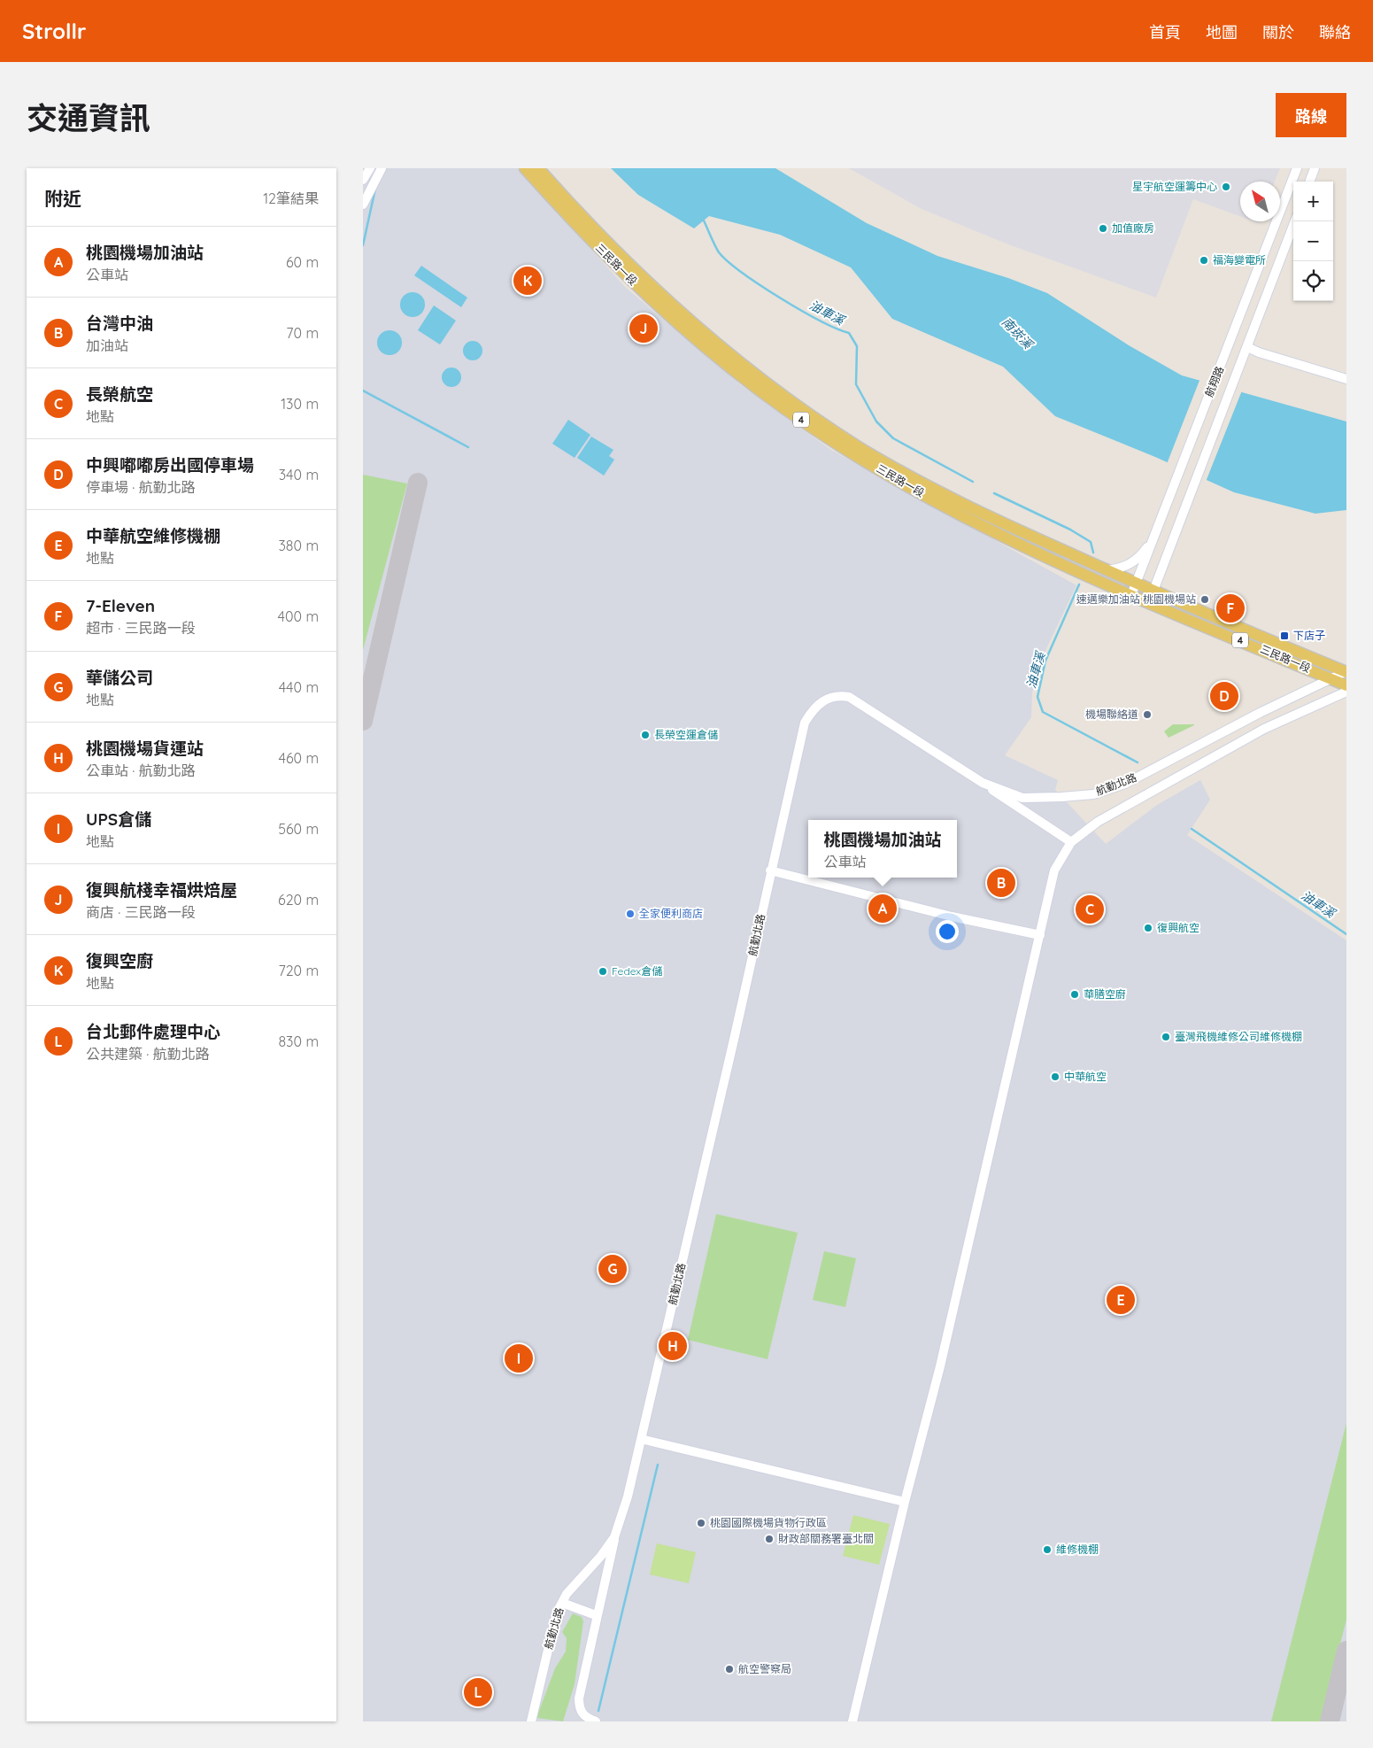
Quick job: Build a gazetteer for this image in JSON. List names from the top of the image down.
{
  "streets": {
    "main road": ["三民路一段", "4"],
    "street": ["航翔路", "航勤北路"]
  },
  "crossings": [
    ["三民路一段", "航翔路"],
    ["三民路一段", "航勤北路"]
  ],
  "water": ["油車溪", "南崁溪"],
  "places": {
    "other": [
      "星宇航空運籌中心",
      "加值廠房",
      "福海變電所",
      "速邁樂加油站 桃園機場站",
      "機場聯絡道",
      "長榮空運倉儲",
      "全家便利商店",
      "復興航空",
      "Fedex倉儲",
      "華膳空廚",
      "臺灣飛機維修公司維修機棚",
      "中華航空",
      "桃園國際機場貨物行政區",
      "財政部關務署臺北關",
      "維修機棚",
      "航空警察局"
    ],
    "transit": ["下店子"]
  },
  "north": "top left",
  "page": {
    "header": "Strollr",
    "nav": [
      "首頁",
      "地圖",
      "關於",
      "聯絡"
    ],
    "title": "交通資訊",
    "buttons": "路線",
    "heading": ["附近", "12筆結果"],
    "map_buttons": ["+", "−"],
    "list": [
      {
        "mark": "A",
        "name": "桃園機場加油站",
        "note": "公車站",
        "value": "60 m"
      },
      {
        "mark": "B",
        "name": "台灣中油",
        "note": "加油站",
        "value": "70 m"
      },
      {
        "mark": "C",
        "name": "長榮航空",
        "note": "地點",
        "value": "130 m"
      },
      {
        "mark": "D",
        "name": "中興嘟嘟房出國停車場",
        "note": "停車場 · 航勤北路",
        "value": "340 m"
      },
      {
        "mark": "E",
        "name": "中華航空維修機棚",
        "note": "地點",
        "value": "380 m"
      },
      {
        "mark": "F",
        "name": "7-Eleven",
        "note": "超市 · 三民路一段",
        "value": "400 m"
      },
      {
        "mark": "G",
        "name": "華儲公司",
        "note": "地點",
        "value": "440 m"
      },
      {
        "mark": "H",
        "name": "桃園機場貨運站",
        "note": "公車站 · 航勤北路",
        "value": "460 m"
      },
      {
        "mark": "I",
        "name": "UPS倉儲",
        "note": "地點",
        "value": "560 m"
      },
      {
        "mark": "J",
        "name": "復興航棧幸福烘焙屋",
        "note": "商店 · 三民路一段",
        "value": "620 m"
      },
      {
        "mark": "K",
        "name": "復興空廚",
        "note": "地點",
        "value": "720 m"
      },
      {
        "mark": "L",
        "name": "台北郵件處理中心",
        "note": "公共建築 · 航勤北路",
        "value": "830 m"
      }
    ],
    "pins": [
      "K",
      "J",
      "F",
      "D",
      "B",
      "A",
      "C",
      "G",
      "E",
      "H",
      "I",
      "L"
    ],
    "popup": ["桃園機場加油站", "公車站"]
  }
}
